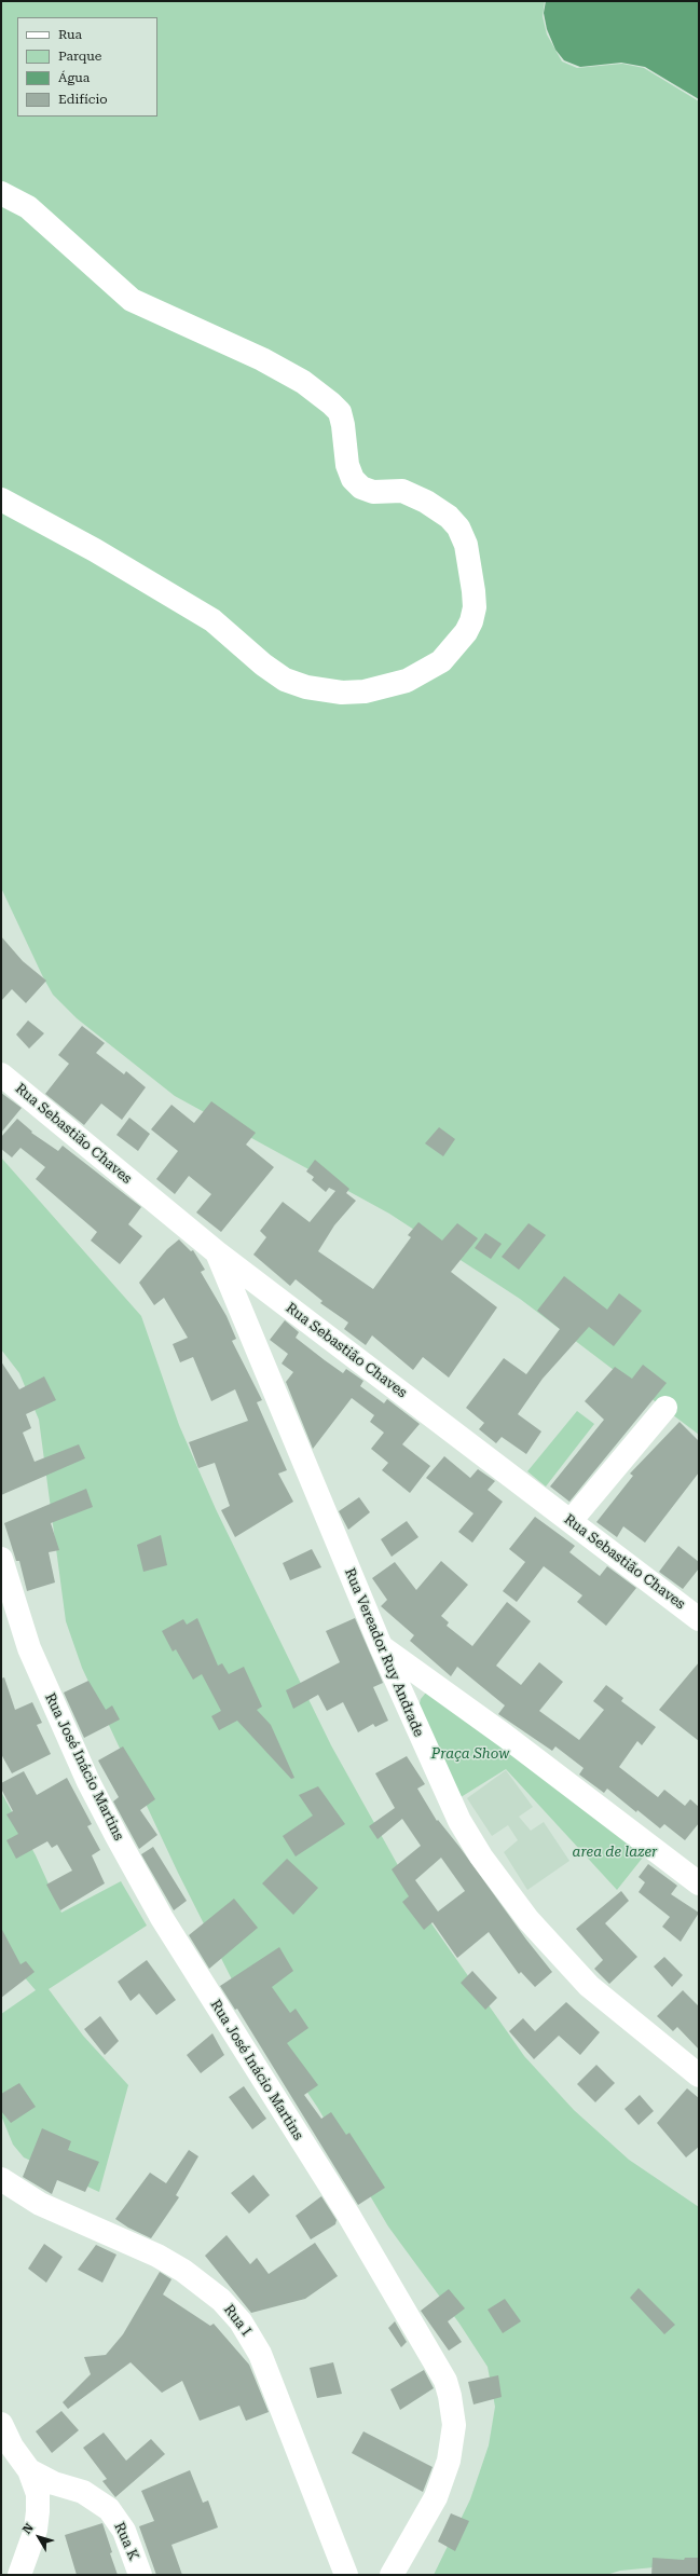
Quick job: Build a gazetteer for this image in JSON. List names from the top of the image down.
{
  "streets": {
    "street": [
      "Rua Sebastião Chaves",
      "Rua Vereador Ruy Andrade",
      "Rua José Inácio Martins",
      "Rua I",
      "Rua K"
    ]
  },
  "crossings": [
    ["Rua Sebastião Chaves", "Rua Vereador Ruy Andrade"]
  ],
  "parks": ["Praça Show", "area de lazer"],
  "legend": [
    "Rua",
    "Parque",
    "Água",
    "Edifício"
  ],
  "north": "top left"
}
